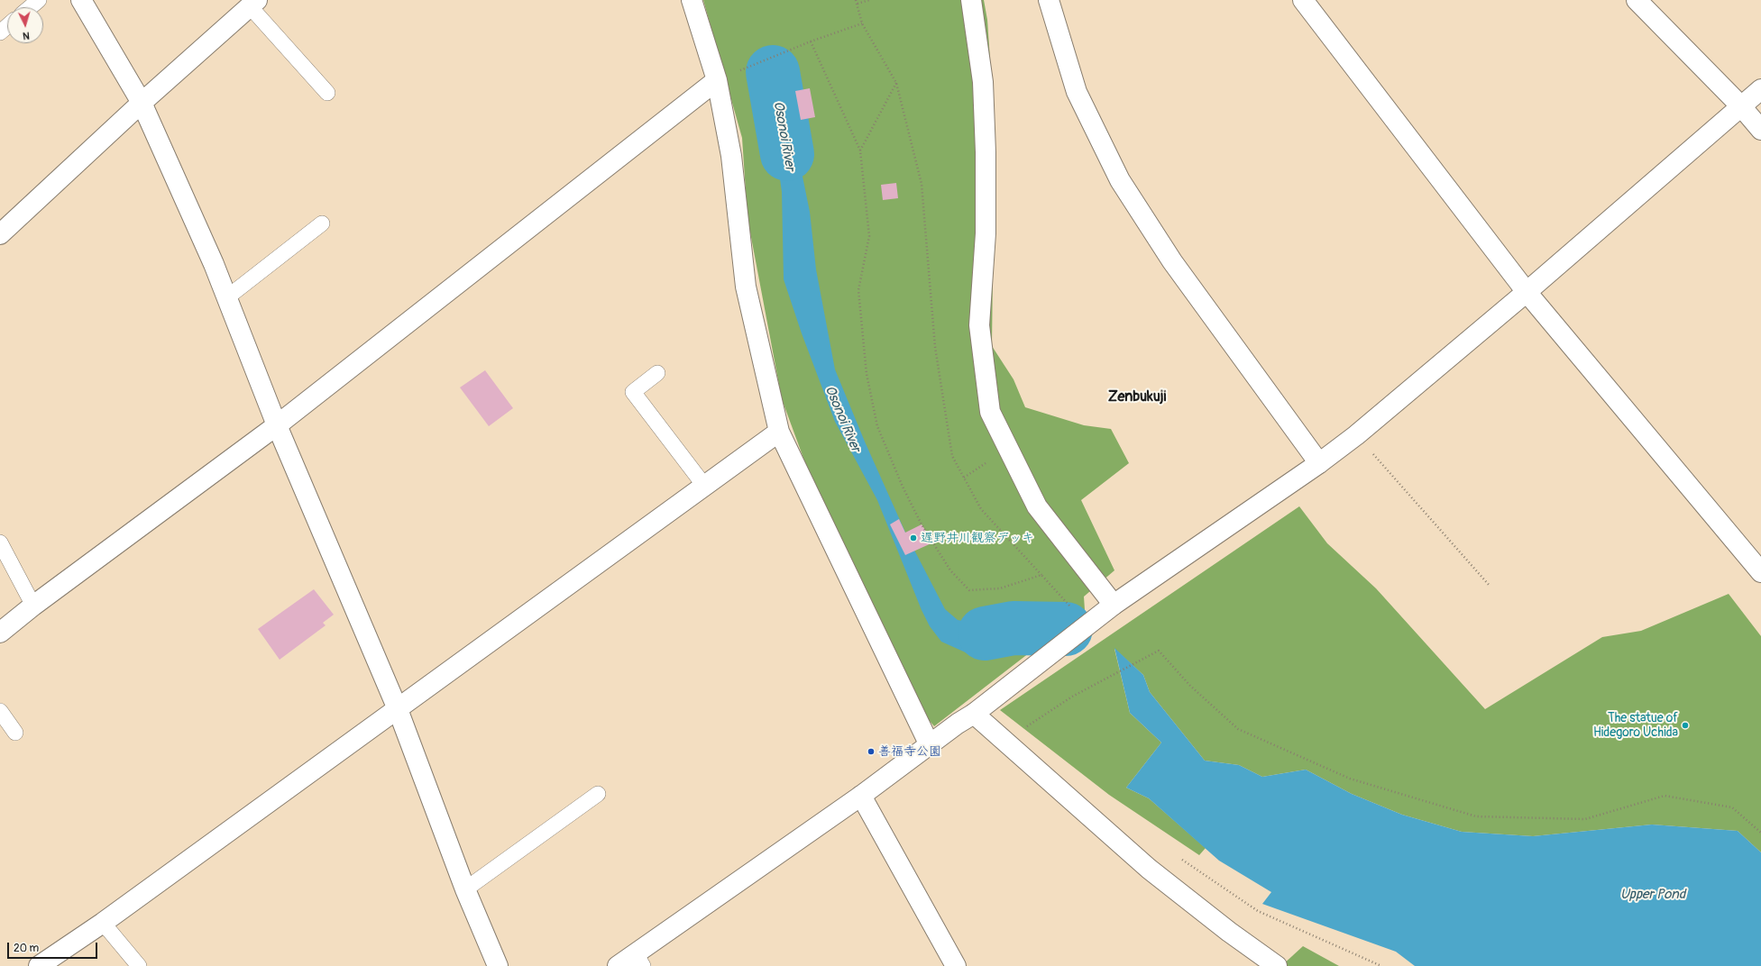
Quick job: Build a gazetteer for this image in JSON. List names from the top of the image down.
{
  "districts": ["Zenbukuji"],
  "water": ["Osonoi River", "Upper Pond"],
  "places": ["遅野井川観察デッキ", "The statue of Hidegoro Uchida", "善福寺公園"],
  "scale_bar": "20 m",
  "north": "bottom"
}
